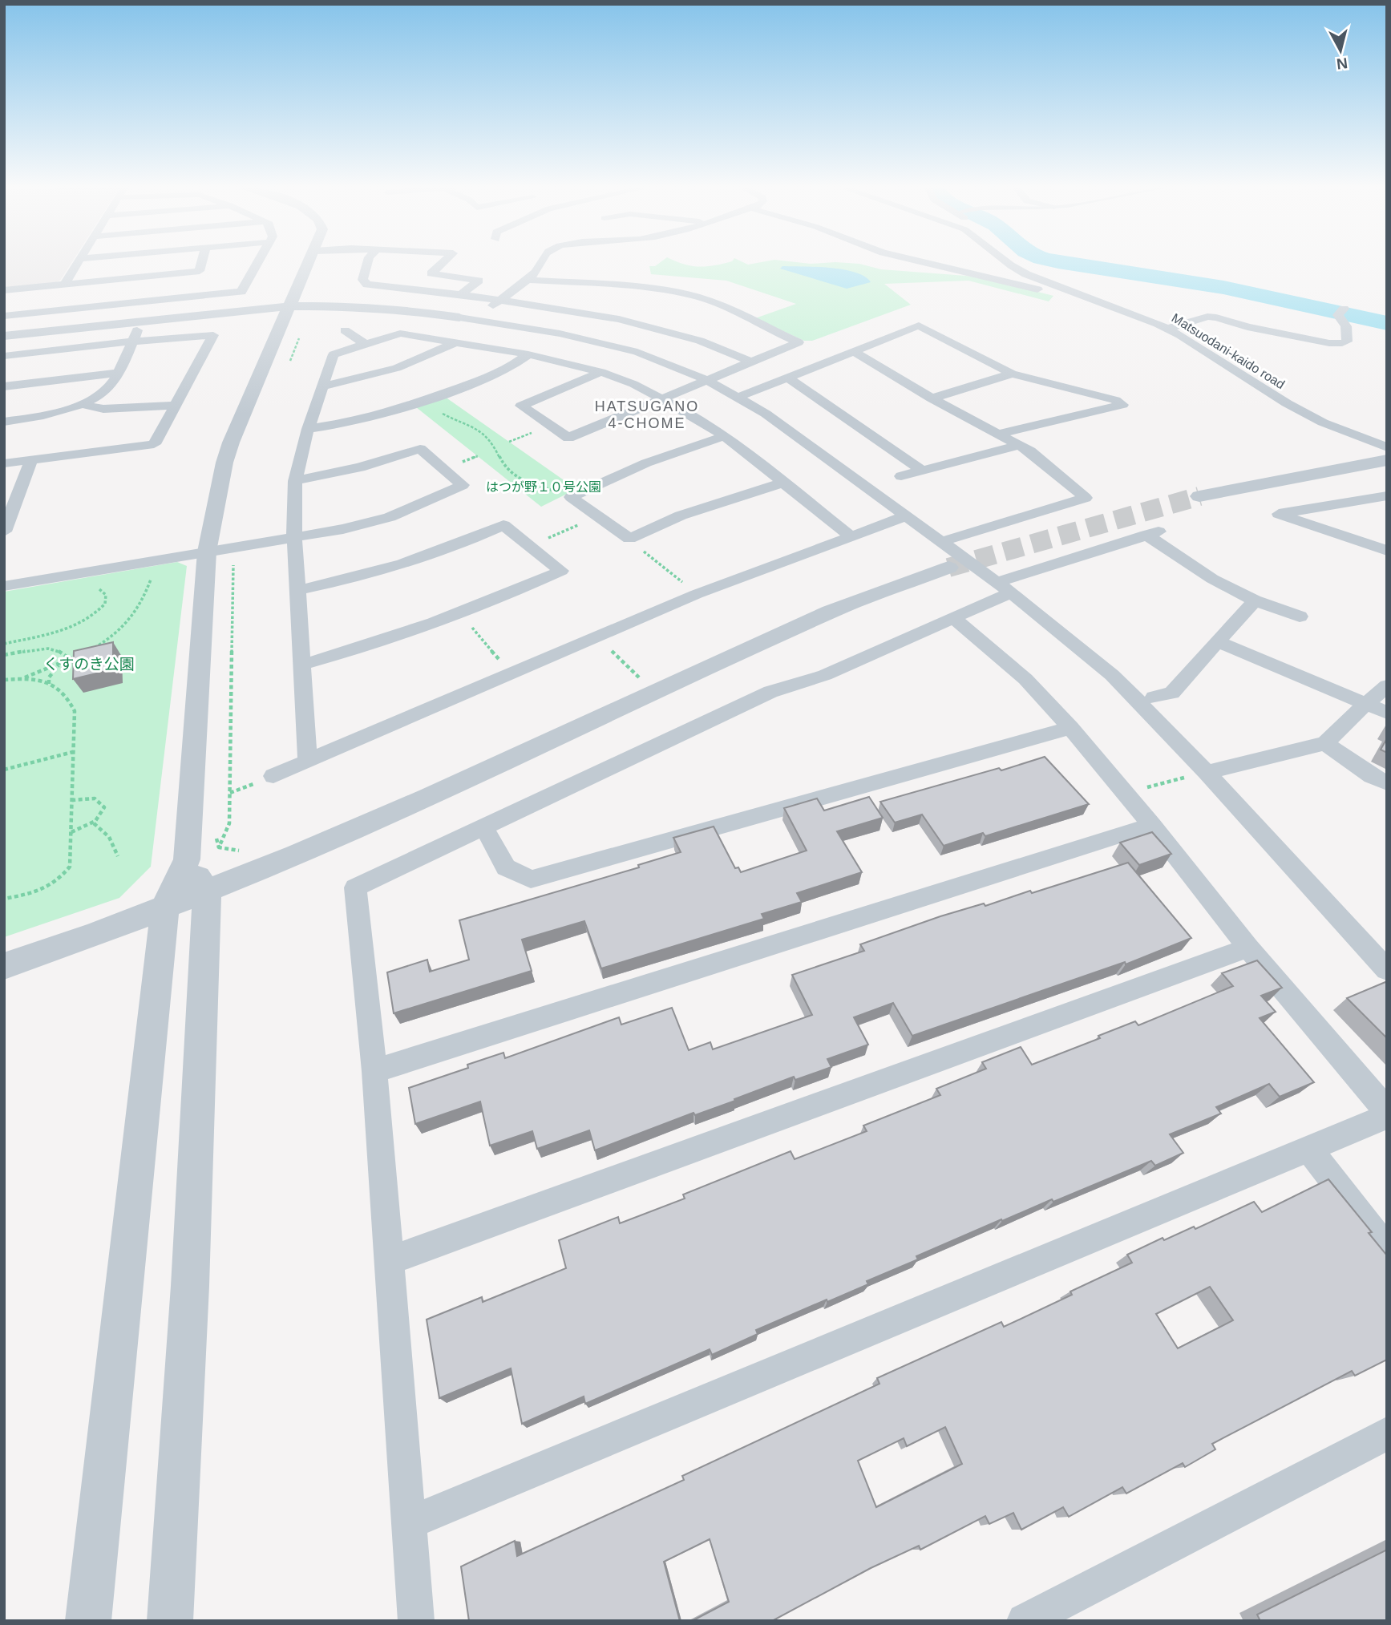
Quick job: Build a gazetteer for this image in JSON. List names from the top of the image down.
{
  "streets": {
    "street": ["Matsuodani-kaido road"]
  },
  "districts": ["HATSUGANO 4-CHOME"],
  "parks": ["はつが野１０号公園", "くすのき公園"],
  "north": "bottom"
}
